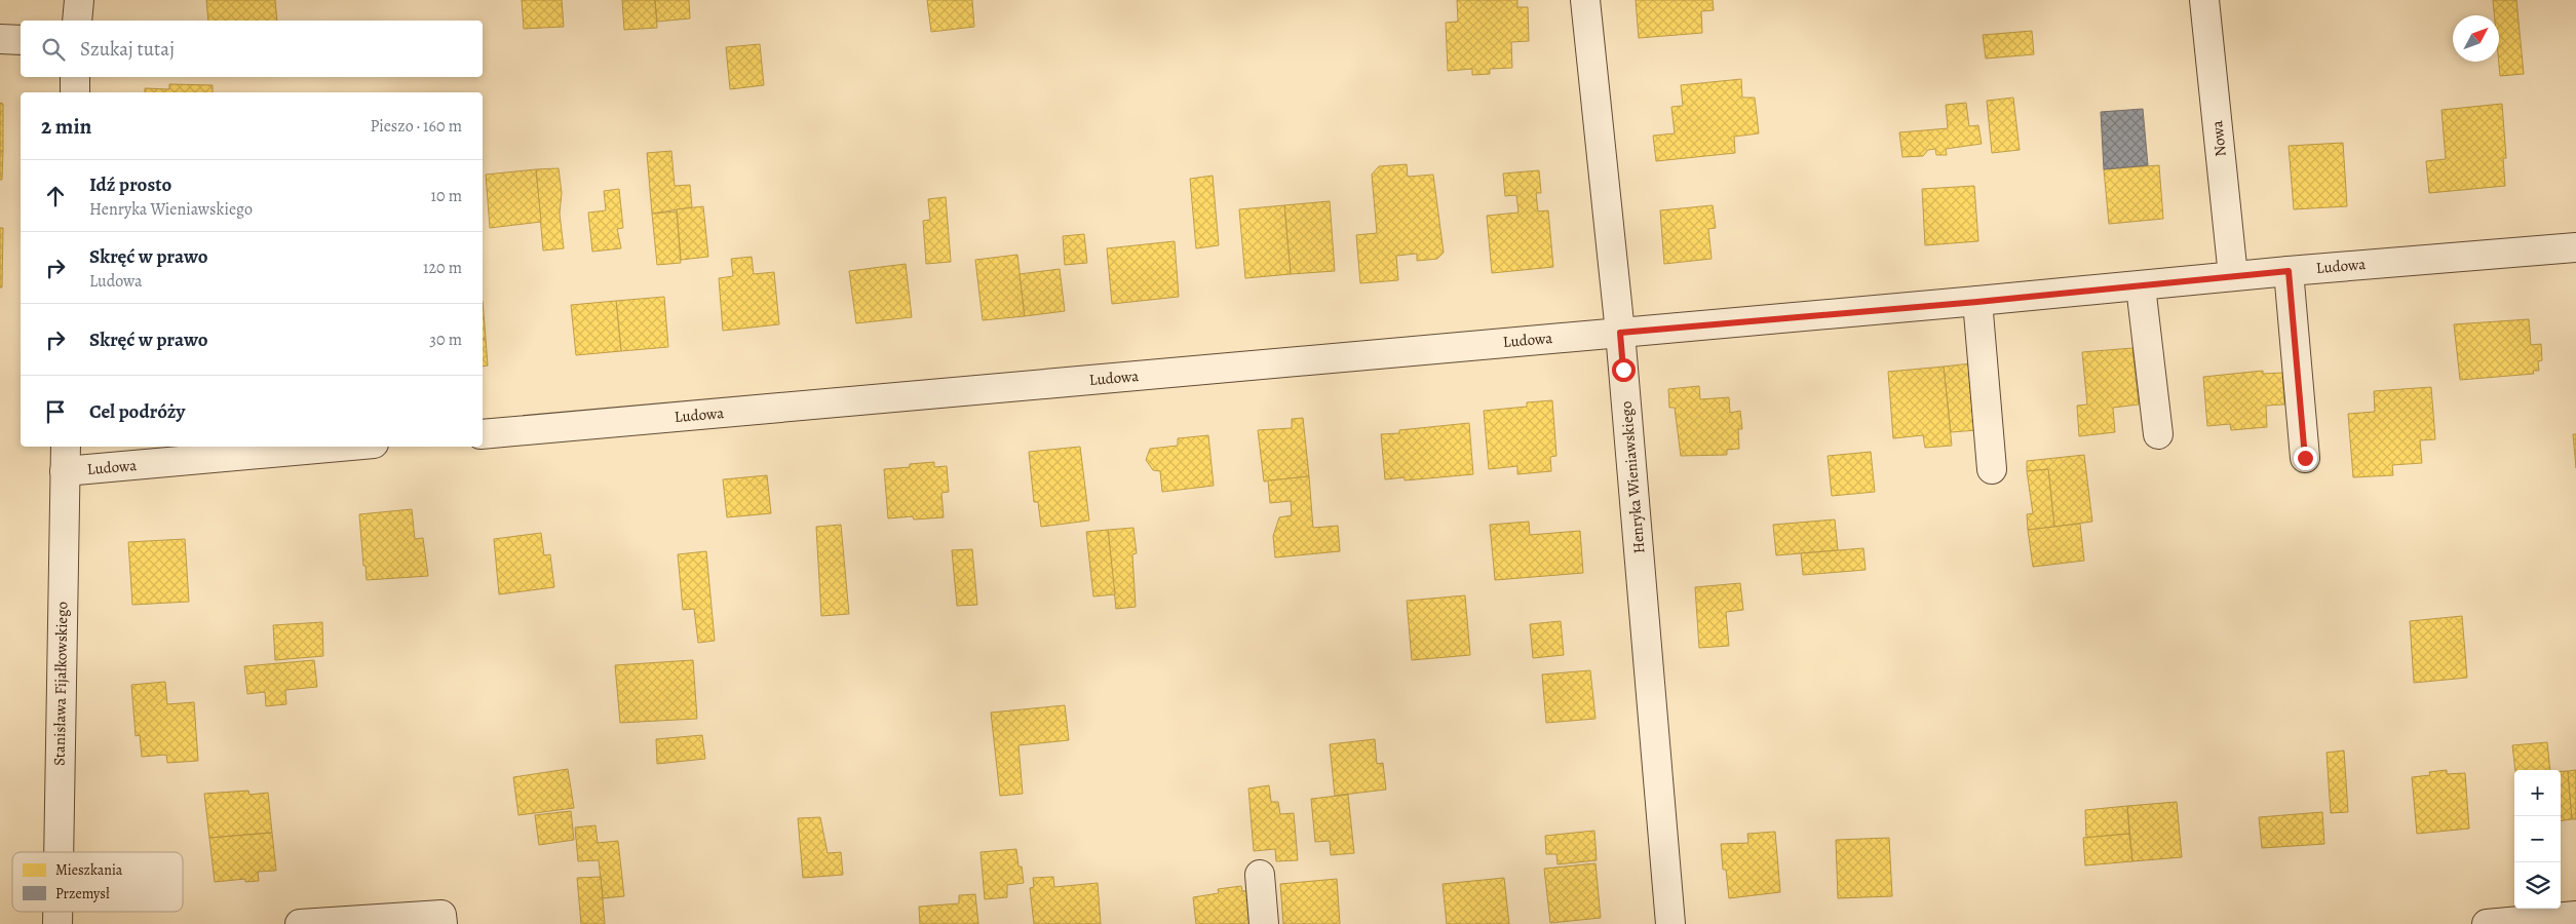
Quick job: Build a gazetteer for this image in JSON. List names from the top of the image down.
{
  "streets": {
    "street": [
      "Nowa",
      "Ludowa",
      "Henryka Wieniawskiego",
      "Stanisława Fijałkowskiego"
    ]
  },
  "crossings": [
    ["Nowa", "Ludowa"],
    ["Ludowa", "Henryka Wieniawskiego"],
    ["Ludowa", "Stanisława Fijałkowskiego"]
  ],
  "legend": ["Mieszkania", "Przemysł"],
  "north": "top right",
  "page": {
    "search": "Szukaj tutaj",
    "heading": ["2 min", "Pieszo · 160 m"],
    "list": [
      ["Idź prosto", "Henryka Wieniawskiego", "10 m"],
      ["Skręć w prawo", "Ludowa", "120 m"],
      ["Skręć w prawo", "30 m"],
      "Cel podróży"
    ],
    "map_buttons": ["+", "−"]
  }
}
